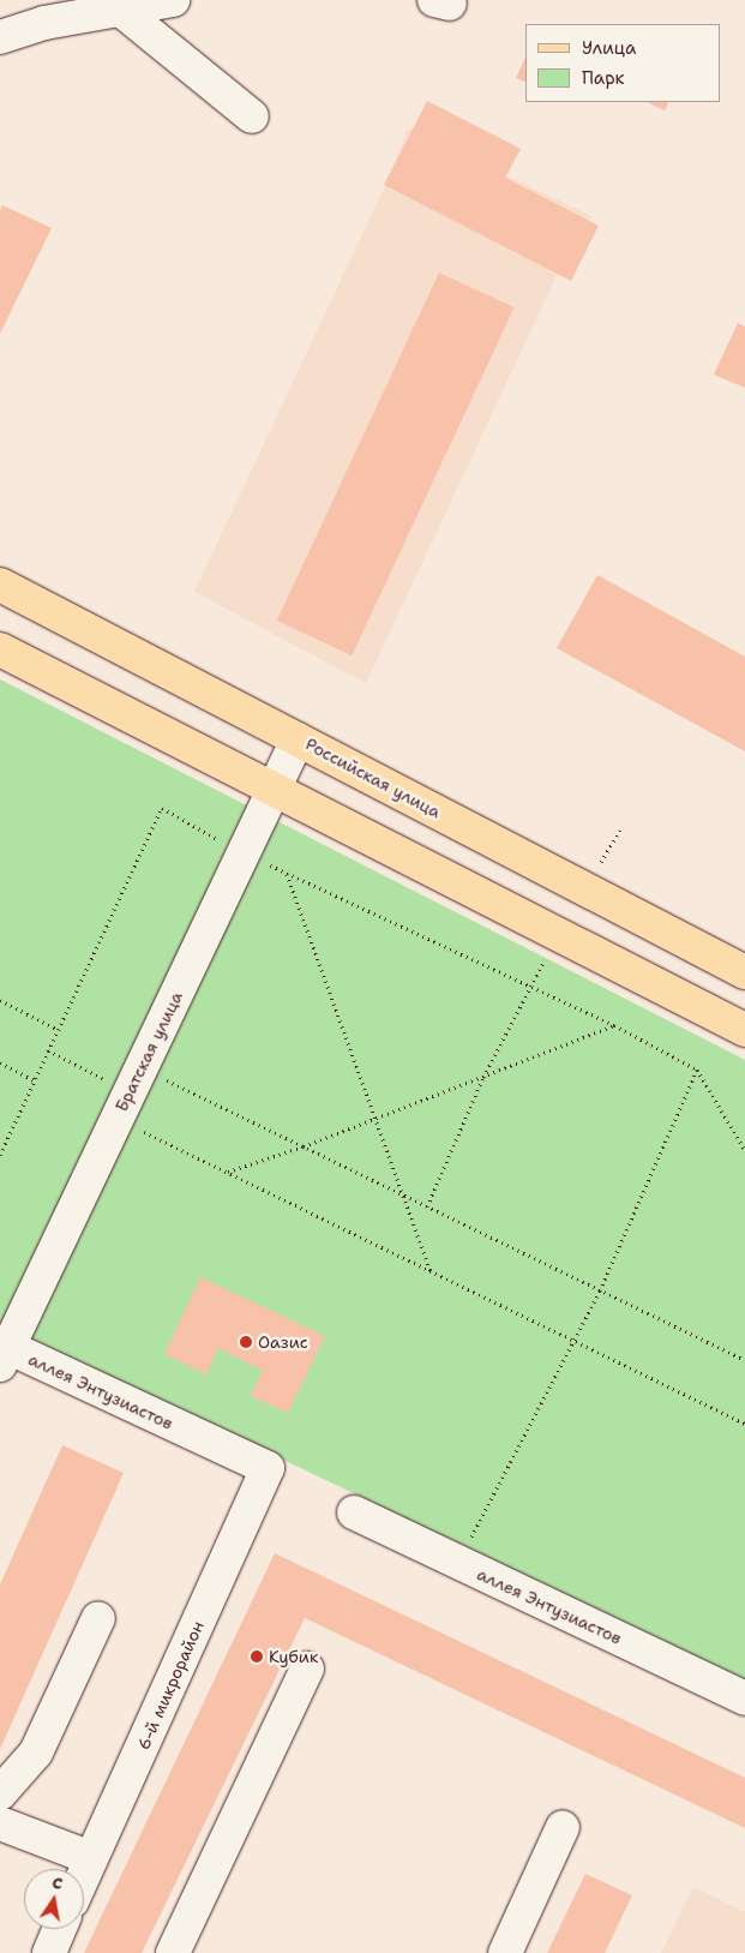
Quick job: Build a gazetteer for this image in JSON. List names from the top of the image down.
{
  "streets": {
    "main road": ["Российская улица"],
    "street": ["Братская улица", "аллея Энтузиастов", "6-й микрорайон"]
  },
  "crossings": [
    ["Российская улица", "Братская улица"],
    ["Братская улица", "аллея Энтузиастов"],
    ["аллея Энтузиастов", "6-й микрорайон"]
  ],
  "places": ["Оазис", "Кубик"],
  "legend": ["Улица", "Парк"],
  "north": "top"
}
